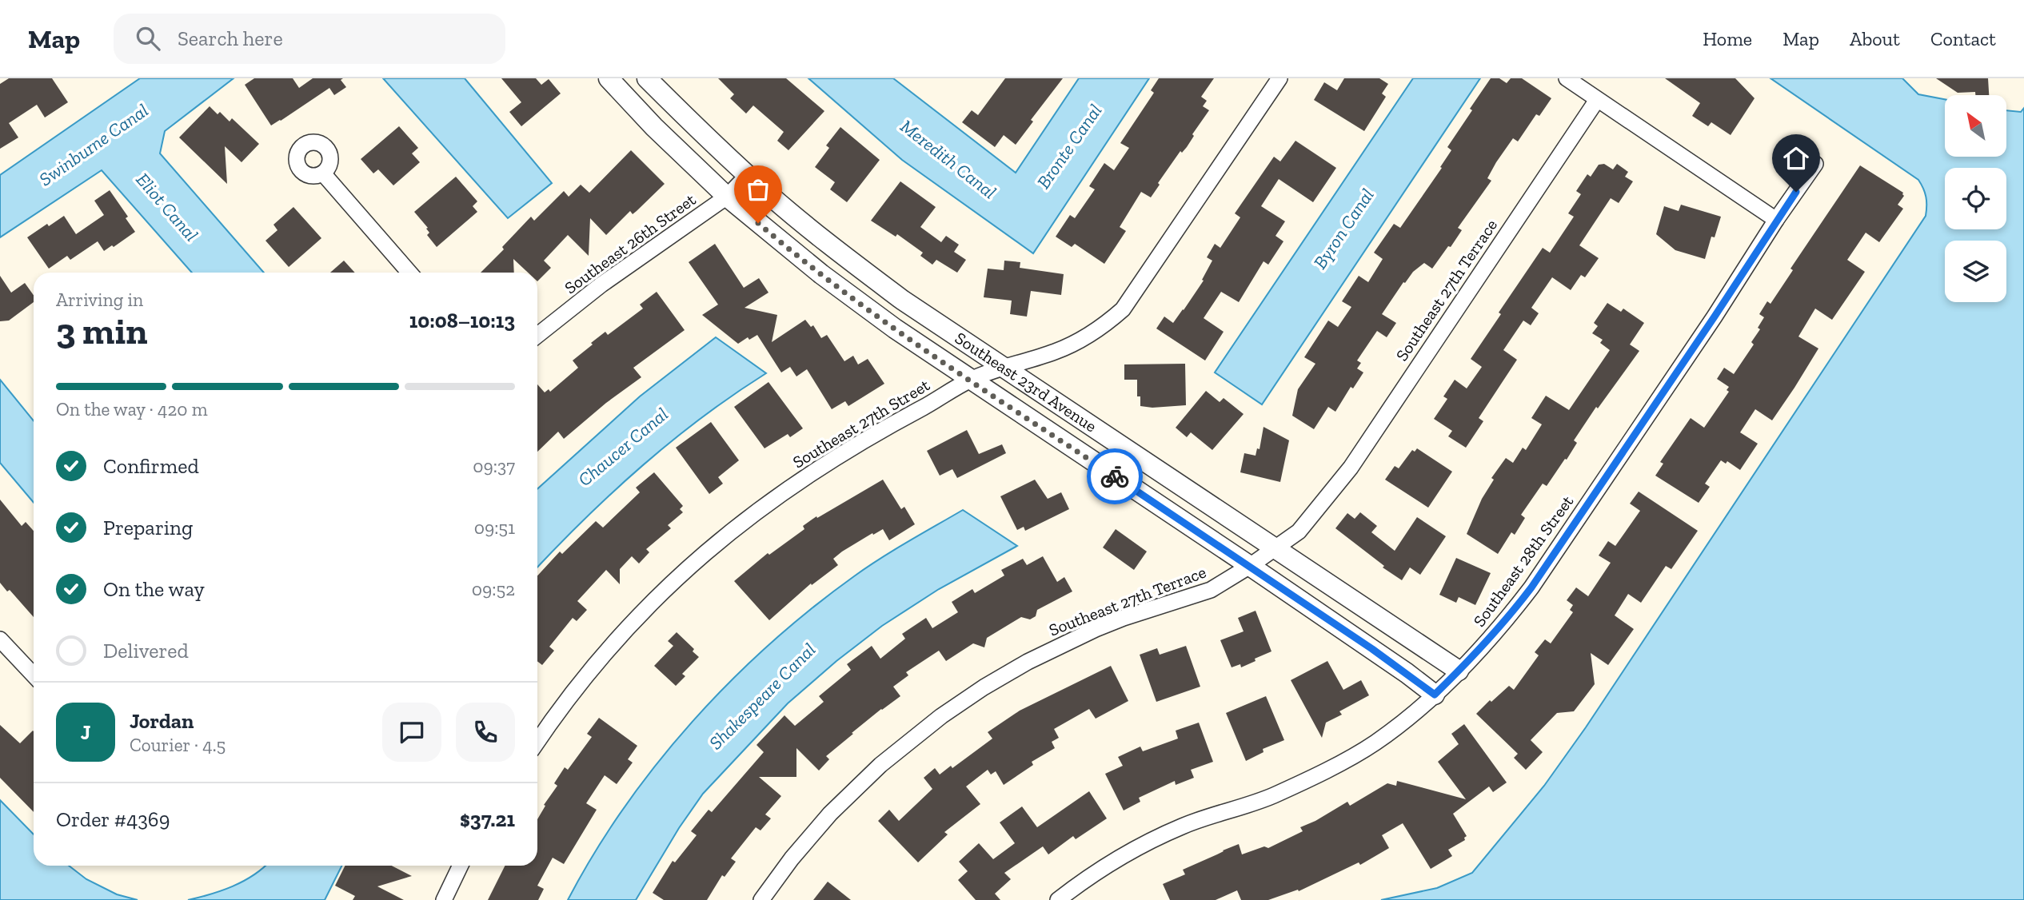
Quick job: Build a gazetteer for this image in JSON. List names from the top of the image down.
{
  "streets": {
    "street": [
      "Southeast 26th Street",
      "Southeast 27th Terrace",
      "Southeast 23rd Avenue",
      "Southeast 27th Street",
      "Southeast 28th Street"
    ]
  },
  "crossings": [
    ["Southeast 26th Street", "Southeast 23rd Avenue"],
    ["Southeast 27th Terrace", "Southeast 23rd Avenue"],
    ["Southeast 23rd Avenue", "Southeast 27th Street"],
    ["Southeast 23rd Avenue", "Southeast 28th Street"]
  ],
  "water": [
    "Swinburne Canal",
    "Bronte Canal",
    "Meredith Canal",
    "Eliot Canal",
    "Byron Canal",
    "Chaucer Canal",
    "Shakespeare Canal"
  ],
  "north": "top left",
  "page": {
    "header": "Map",
    "search": "Search here",
    "nav": [
      "Home",
      "Map",
      "About",
      "Contact"
    ],
    "heading": ["3 min", "Arriving in", "10:08–10:13"],
    "panel": [
      "Jordan",
      "Courier · 4.5",
      "Order #4369",
      "$37.21"
    ],
    "bar": "On the way · 420 m",
    "list": [
      ["Confirmed", "09:37"],
      ["Preparing", "09:51"],
      ["On the way", "09:52"],
      "Delivered"
    ],
    "round": "J"
  }
}
